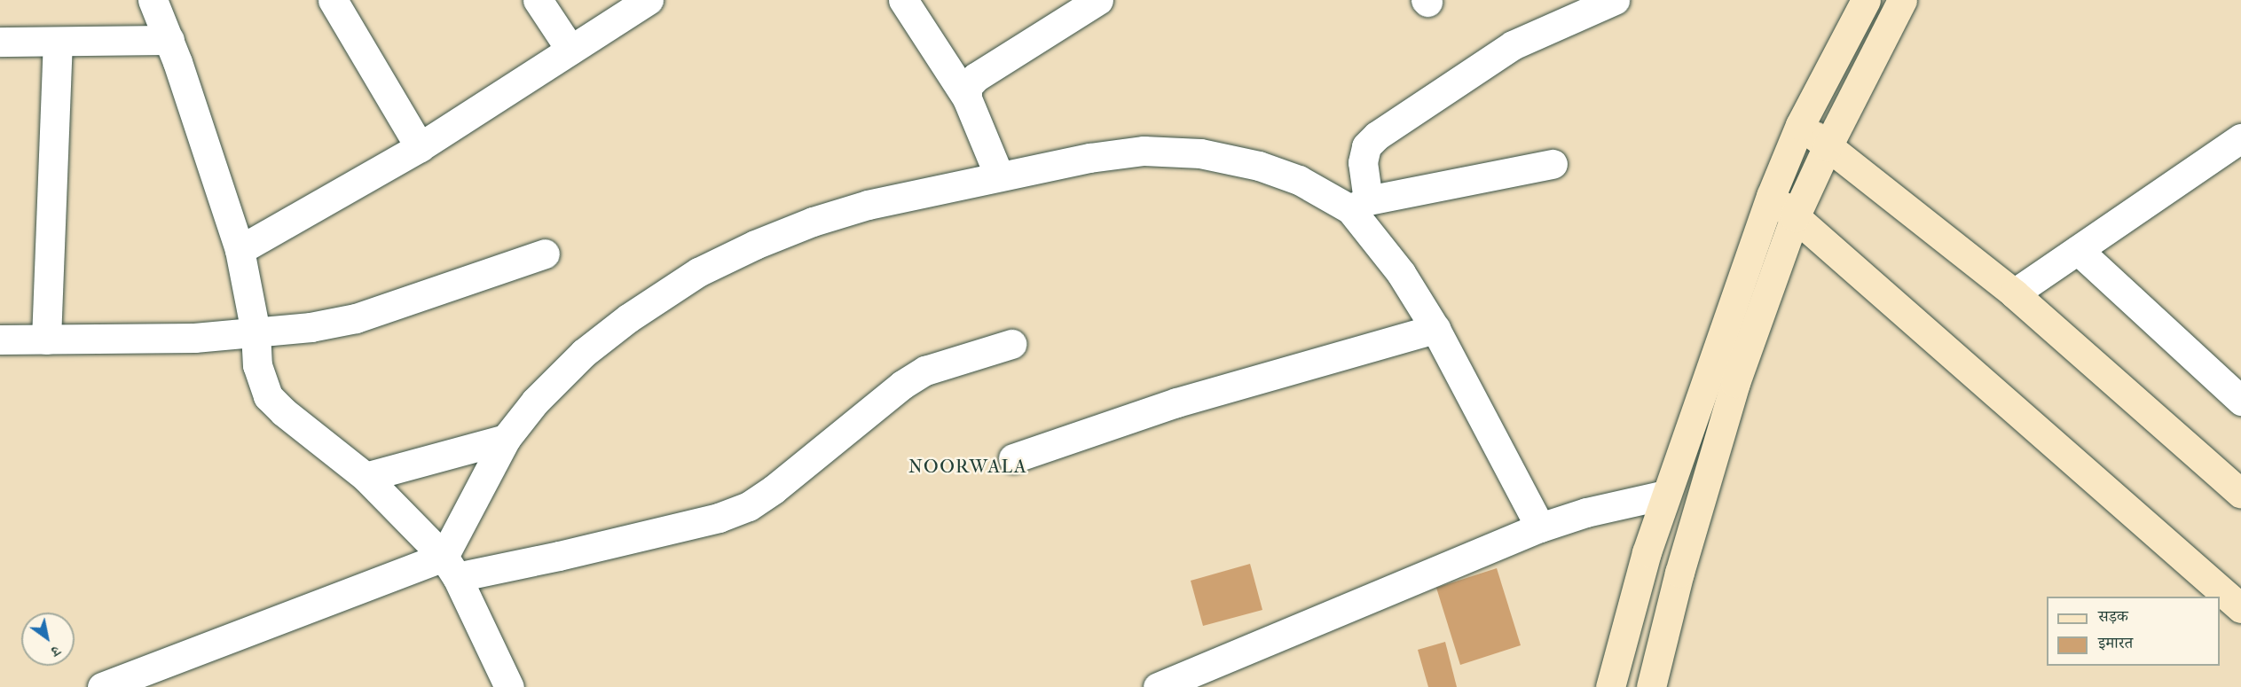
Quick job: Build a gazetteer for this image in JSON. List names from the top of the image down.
{
  "districts": ["NOORWALA"],
  "legend": ["सड़क", "इमारत"],
  "north": "bottom right"
}
